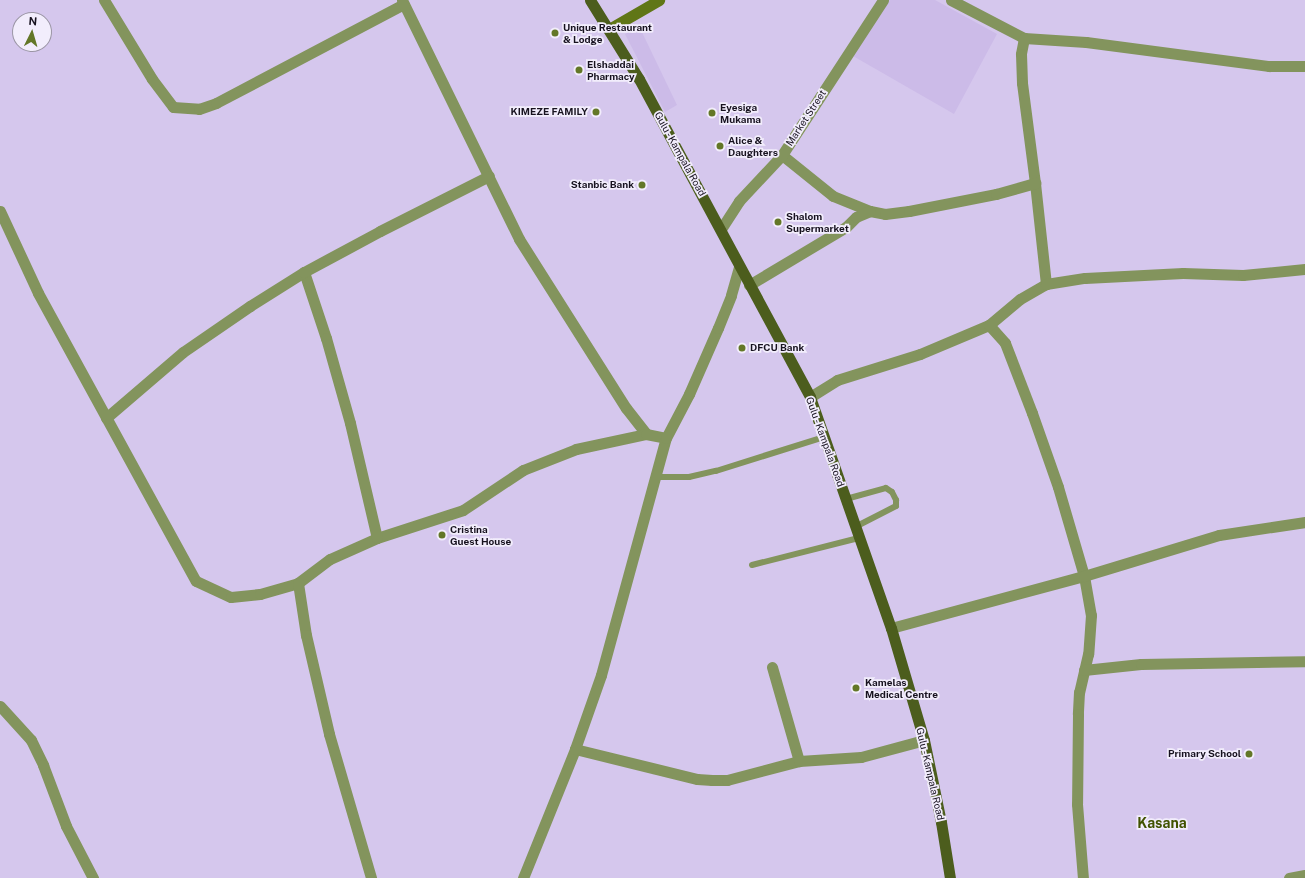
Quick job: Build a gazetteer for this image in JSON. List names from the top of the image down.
{
  "streets": {
    "main road": ["Gulu - Kampala Road"],
    "street": ["Market Street"]
  },
  "crossings": [
    ["Market Street", "Gulu - Kampala Road"]
  ],
  "districts": ["Kasana"],
  "places": [
    "Unique Restaurant & Lodge",
    "Elshaddai Pharmacy",
    "KIMEZE FAMILY",
    "Eyesiga Mukama",
    "Alice & Daughters",
    "Stanbic Bank",
    "Shalom Supermarket",
    "DFCU Bank",
    "Cristina Guest House",
    "Kamelas Medical Centre",
    "Primary School"
  ],
  "north": "top"
}
